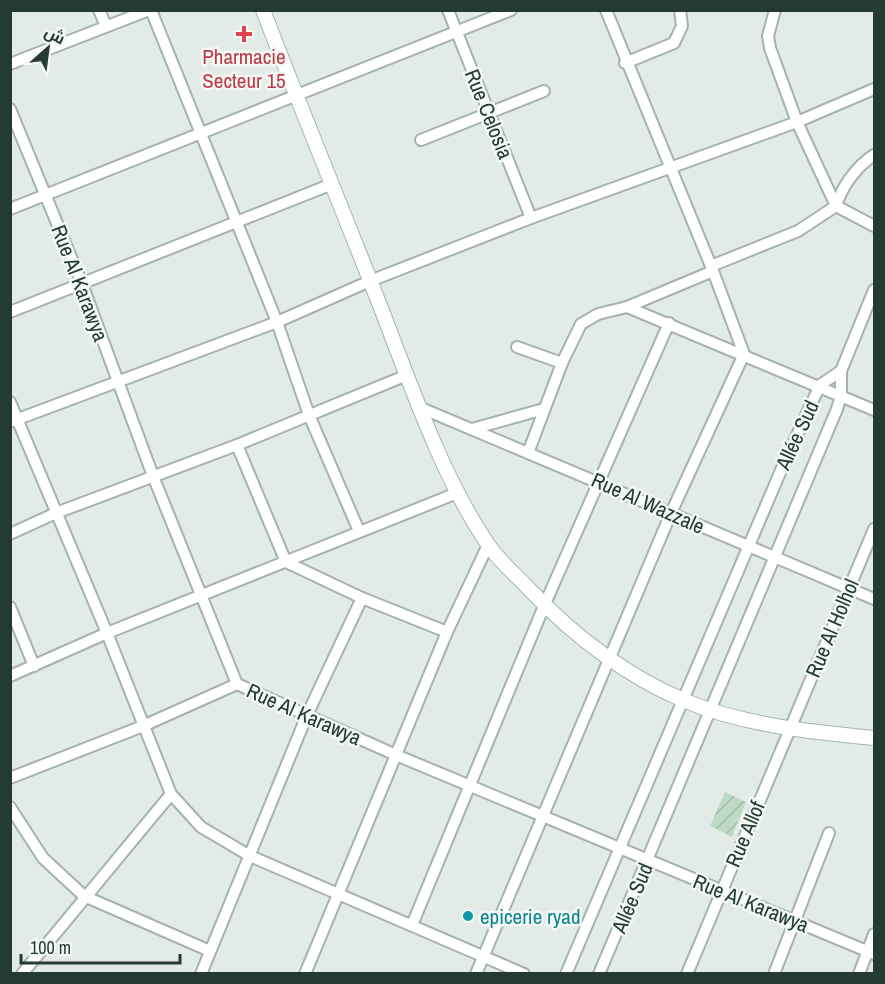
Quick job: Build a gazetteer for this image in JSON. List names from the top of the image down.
{
  "streets": {
    "street": [
      "Rue Celosia",
      "Rue Al Karawya",
      "Allée Sud",
      "Rue Al Wazzale",
      "Rue Al Holhol",
      "Rue Allof"
    ]
  },
  "crossings": [
    ["Rue Al Karawya", "Allée Sud"],
    ["Rue Al Karawya", "Rue Allof"],
    ["Allée Sud", "Rue Al Wazzale"],
    ["Rue Al Wazzale", "Rue Al Holhol"],
    ["Rue Al Holhol", "Rue Allof"]
  ],
  "places": {
    "health": ["Pharmacie Secteur 15"],
    "other": ["epicerie ryad"]
  },
  "scale_bar": "100 m",
  "north": "top right"
}
